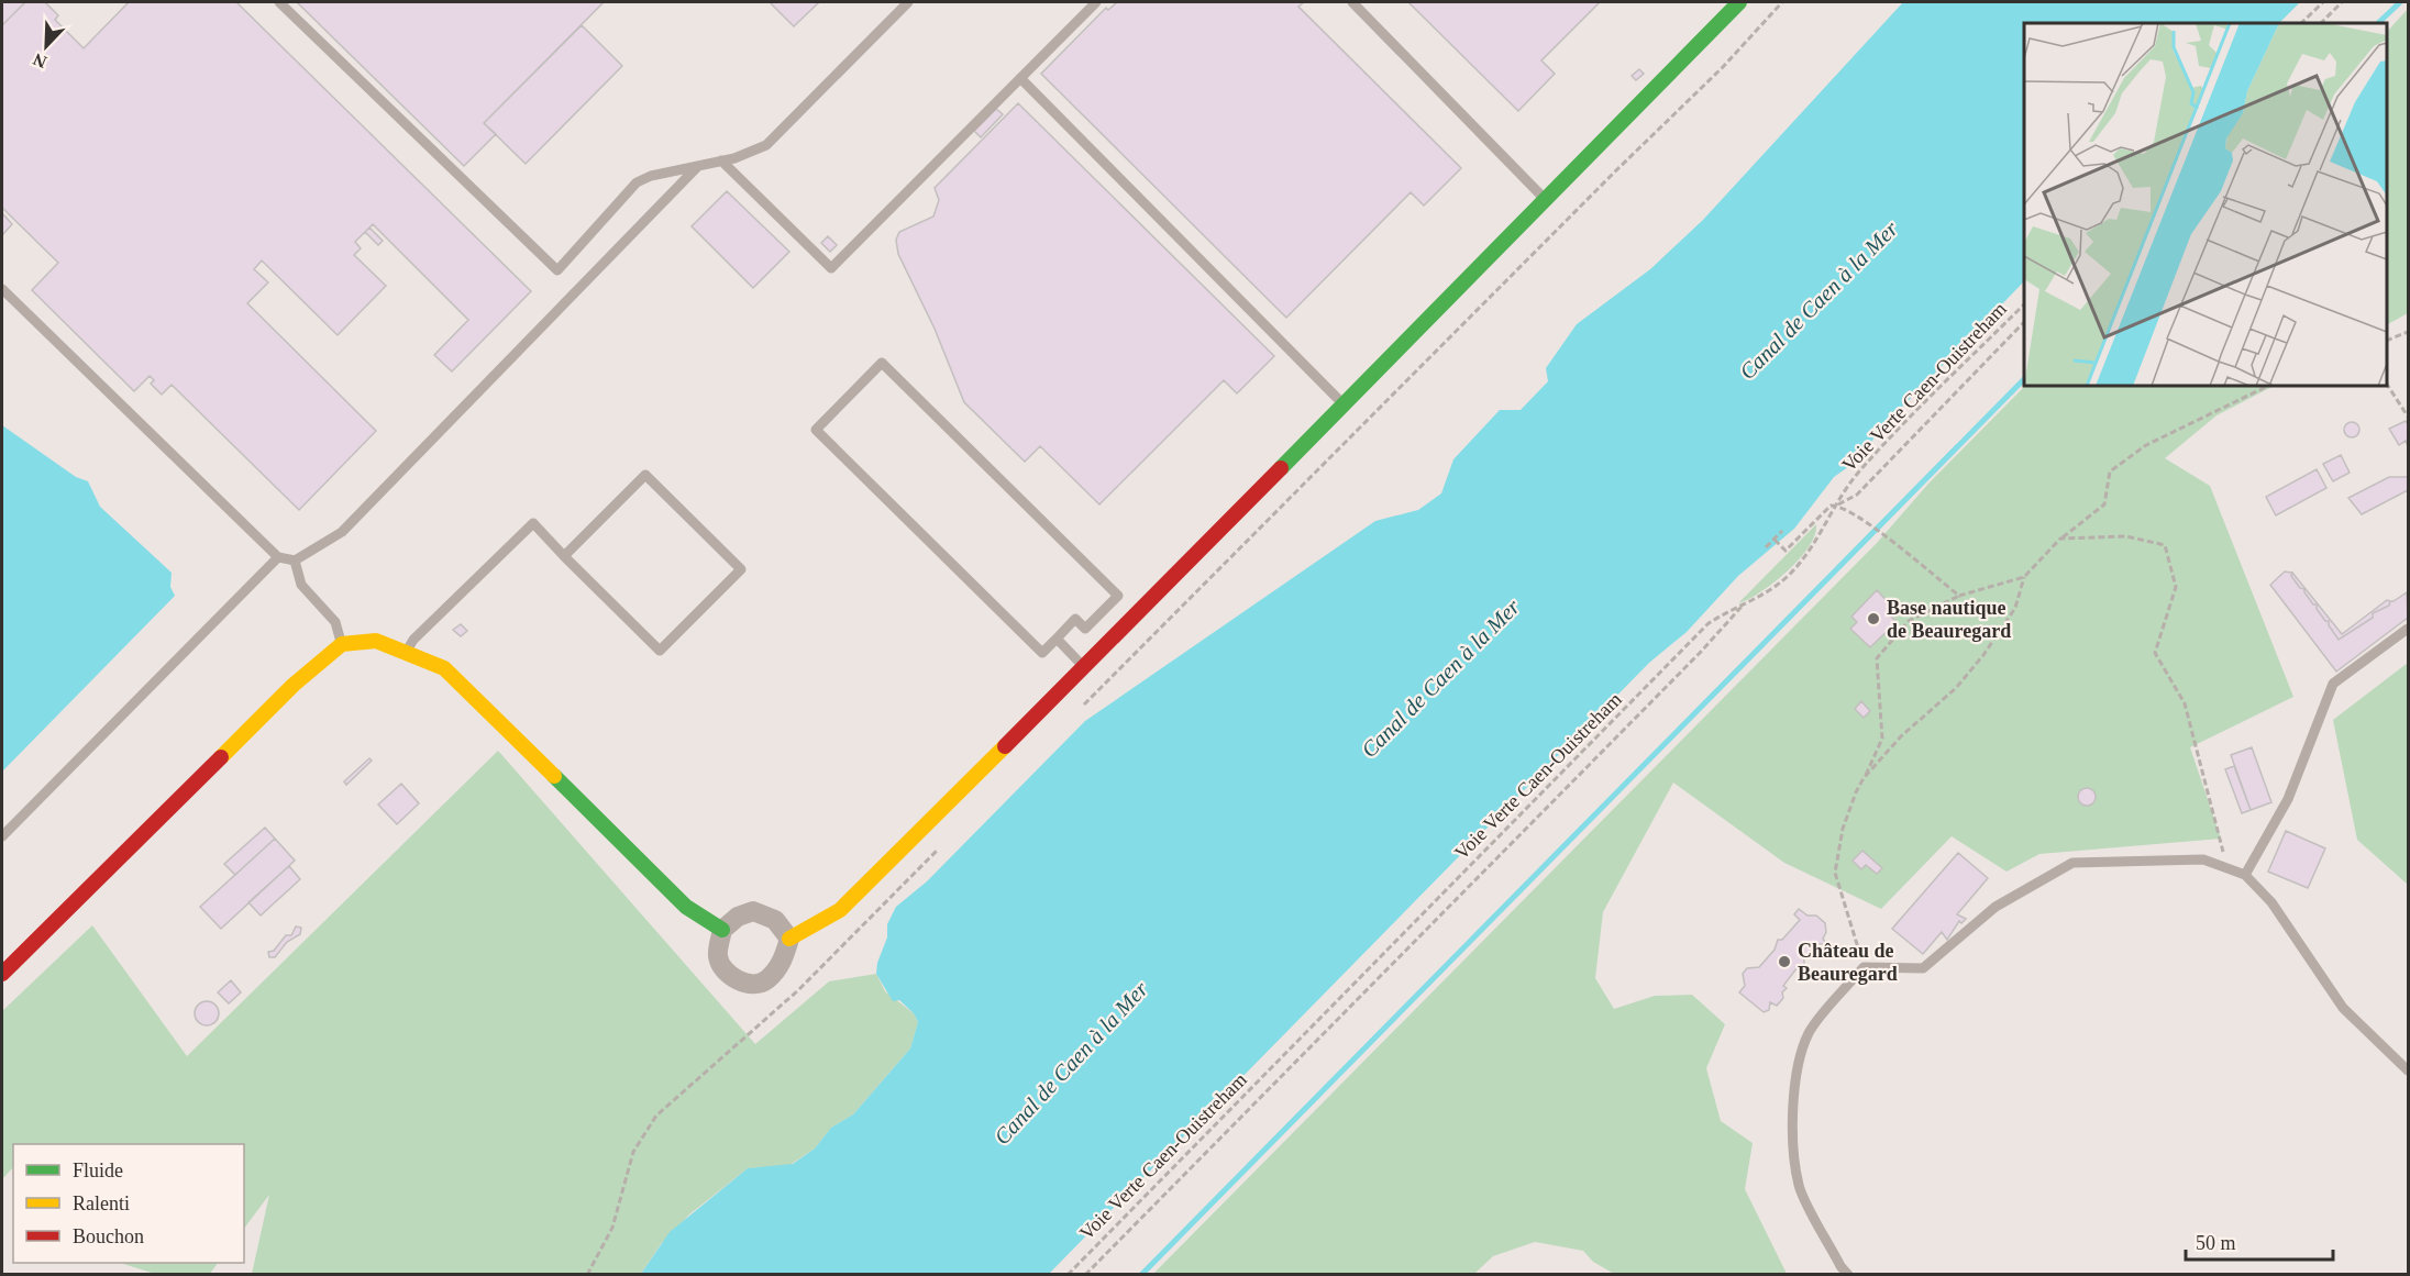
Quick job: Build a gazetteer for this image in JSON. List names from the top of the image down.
{
  "streets": {
    "path": ["Voie Verte Caen-Ouistreham"]
  },
  "water": ["Canal de Caen à la Mer"],
  "places": ["Base nautique de Beauregard", "Château de Beauregard"],
  "legend": ["Fluide", "Ralenti", "Bouchon"],
  "scale_bar": "50 m",
  "north": "bottom left"
}
